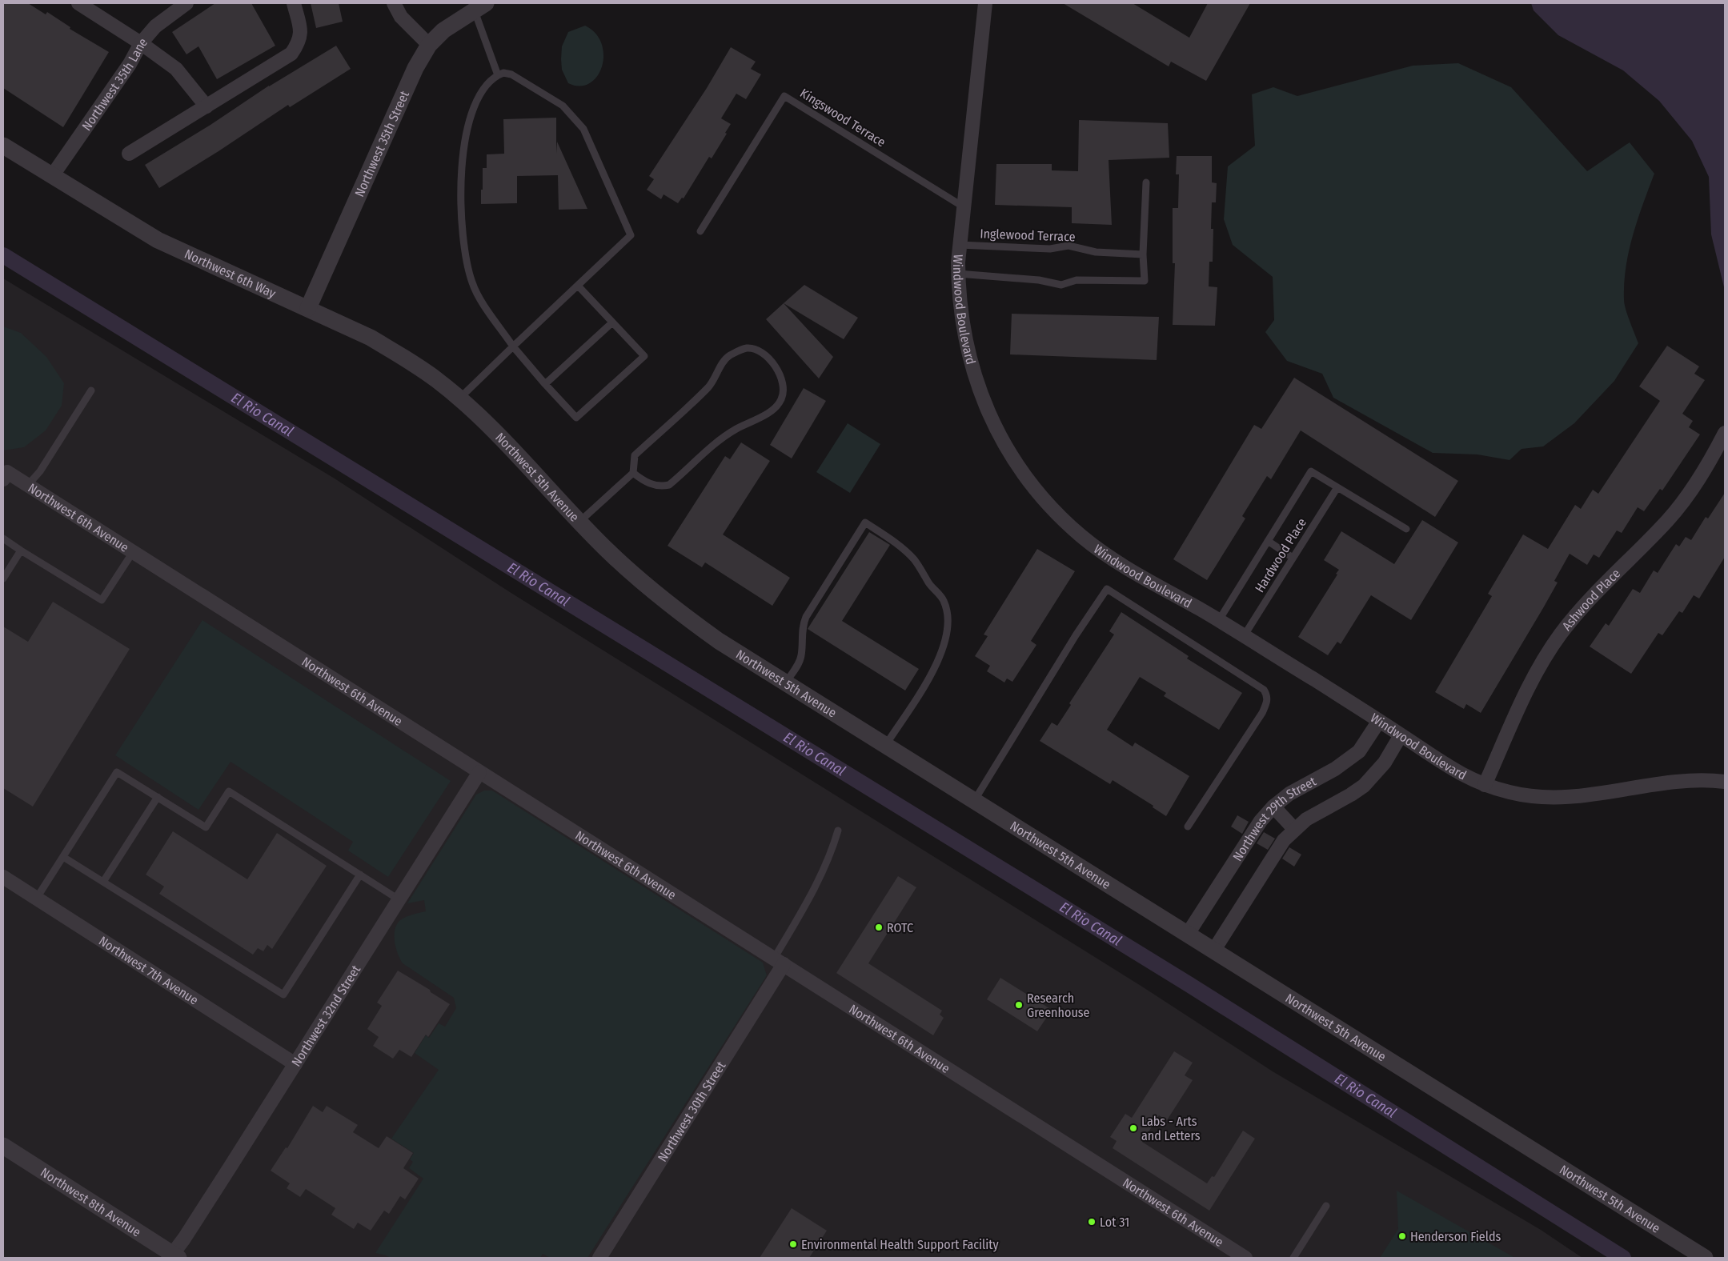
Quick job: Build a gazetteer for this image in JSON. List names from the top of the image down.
{
  "streets": {
    "street": [
      "Northwest 35th Lane",
      "Northwest 35th Street",
      "Northwest 6th Way",
      "Windwood Boulevard",
      "Northwest 5th Avenue",
      "Northwest 6th Avenue",
      "Ashwood Place",
      "Northwest 29th Street",
      "Northwest 7th Avenue",
      "Northwest 32nd Street",
      "Northwest 30th Street",
      "Northwest 8th Avenue"
    ],
    "lane": ["Kingswood Terrace", "Inglewood Terrace", "Hardwood Place"]
  },
  "crossings": [
    ["Northwest 35th Lane", "Northwest 6th Way"],
    ["Kingswood Terrace", "Windwood Boulevard"],
    ["Northwest 35th Street", "Northwest 6th Way"],
    ["Inglewood Terrace", "Windwood Boulevard"],
    ["Northwest 6th Way", "Northwest 5th Avenue"],
    ["Windwood Boulevard", "Hardwood Place"],
    ["Windwood Boulevard", "Ashwood Place"],
    ["Windwood Boulevard", "Northwest 29th Street"],
    ["Northwest 5th Avenue", "Northwest 29th Street"],
    ["Northwest 6th Avenue", "Northwest 32nd Street"],
    ["Northwest 6th Avenue", "Northwest 30th Street"],
    ["Northwest 7th Avenue", "Northwest 32nd Street"],
    ["Northwest 32nd Street", "Northwest 8th Avenue"]
  ],
  "water": ["El Rio Canal"],
  "places": [
    "ROTC",
    "Research Greenhouse",
    "Labs - Arts and Letters",
    "Lot 31",
    "Henderson Fields",
    "Environmental Health Support Facility"
  ]
}
